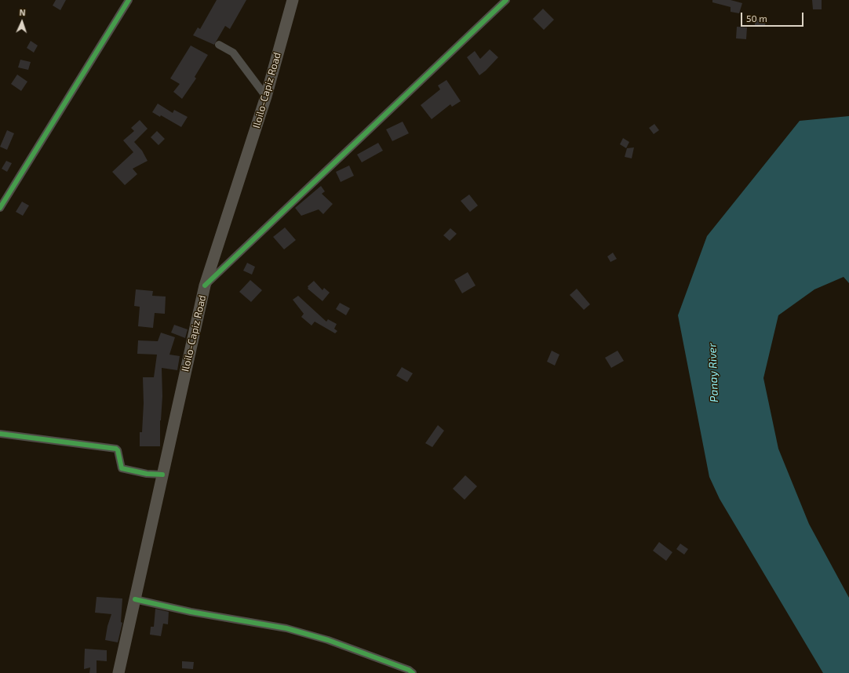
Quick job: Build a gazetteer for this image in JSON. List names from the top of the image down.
{
  "streets": {
    "highway": ["Iloilo-Capiz Road"]
  },
  "water": ["Panay River"],
  "scale_bar": "50 m",
  "north": "top"
}
